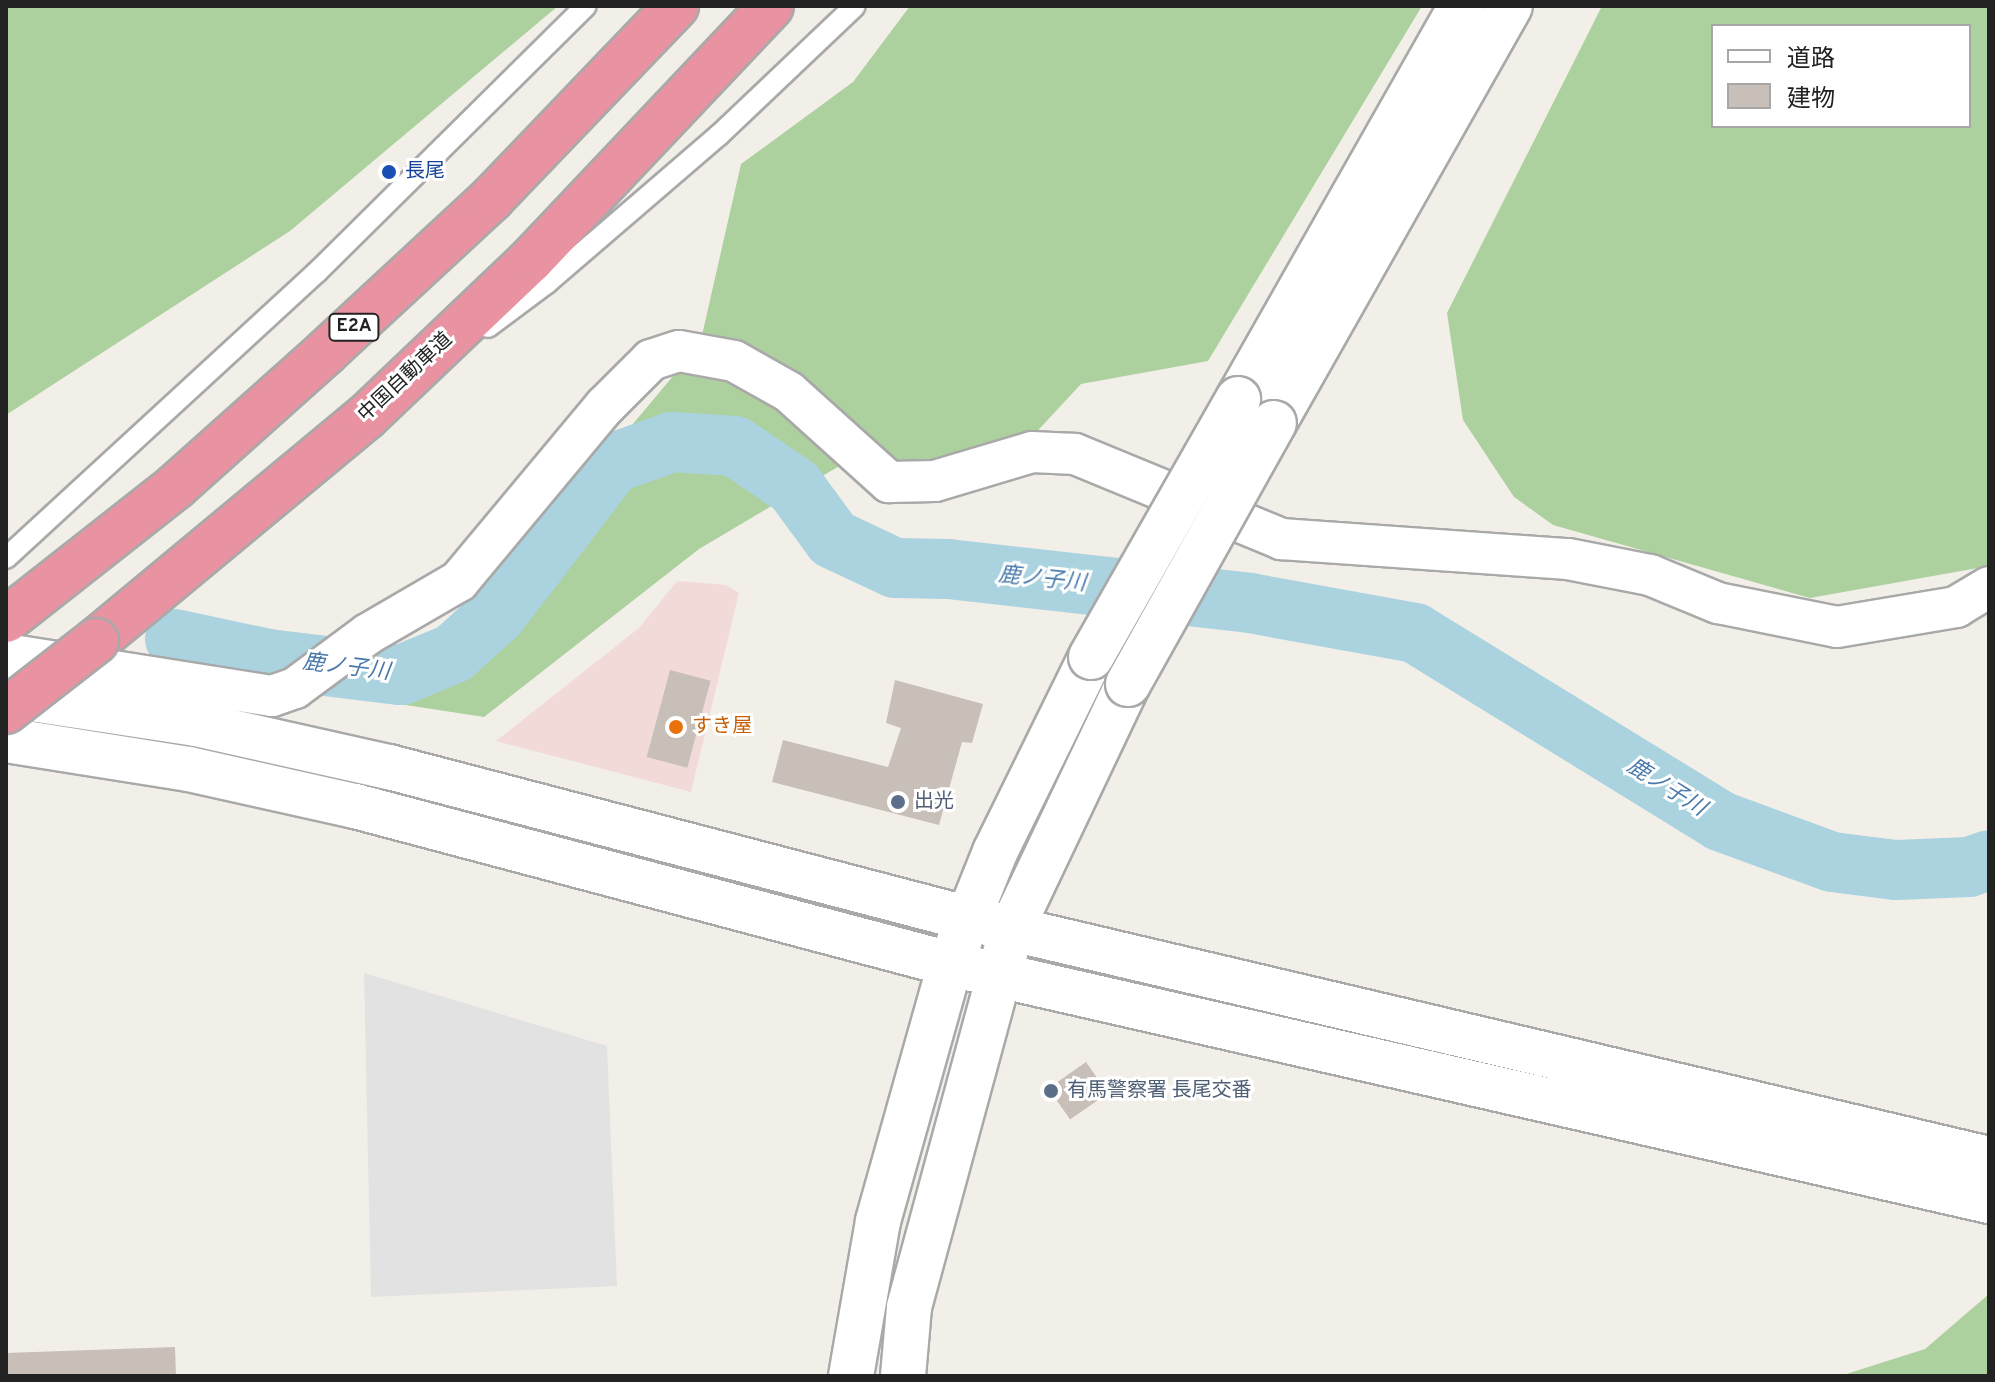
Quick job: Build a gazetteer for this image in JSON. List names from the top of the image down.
{
  "streets": {
    "highway": ["E2A", "中国自動車道"]
  },
  "water": ["鹿ノ子川"],
  "places": [
    "長尾",
    "すき屋",
    "出光",
    "有馬警察署 長尾交番"
  ],
  "legend": ["道路", "建物"]
}
